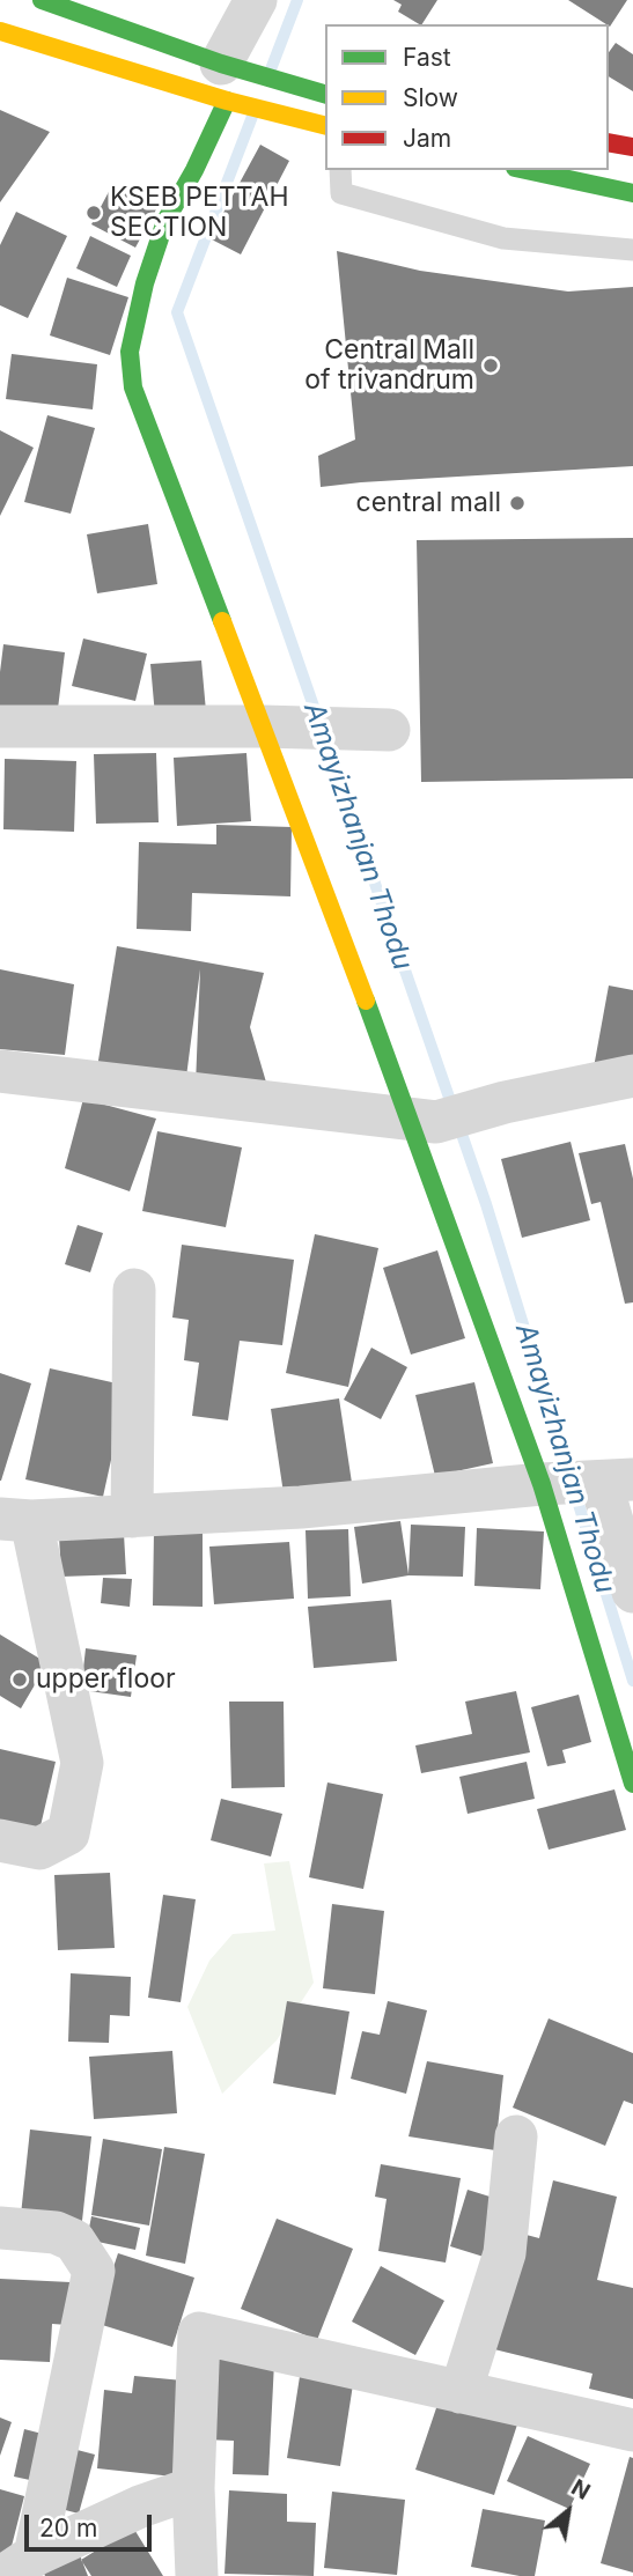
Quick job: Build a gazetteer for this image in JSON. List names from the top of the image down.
{
  "water": ["Amayizhanjan Thodu"],
  "places": [
    "KSEB PETTAH SECTION",
    "Central Mall of trivandrum",
    "central mall",
    "upper floor"
  ],
  "legend": ["Fast", "Slow", "Jam"],
  "scale_bar": "20 m",
  "north": "top right"
}
